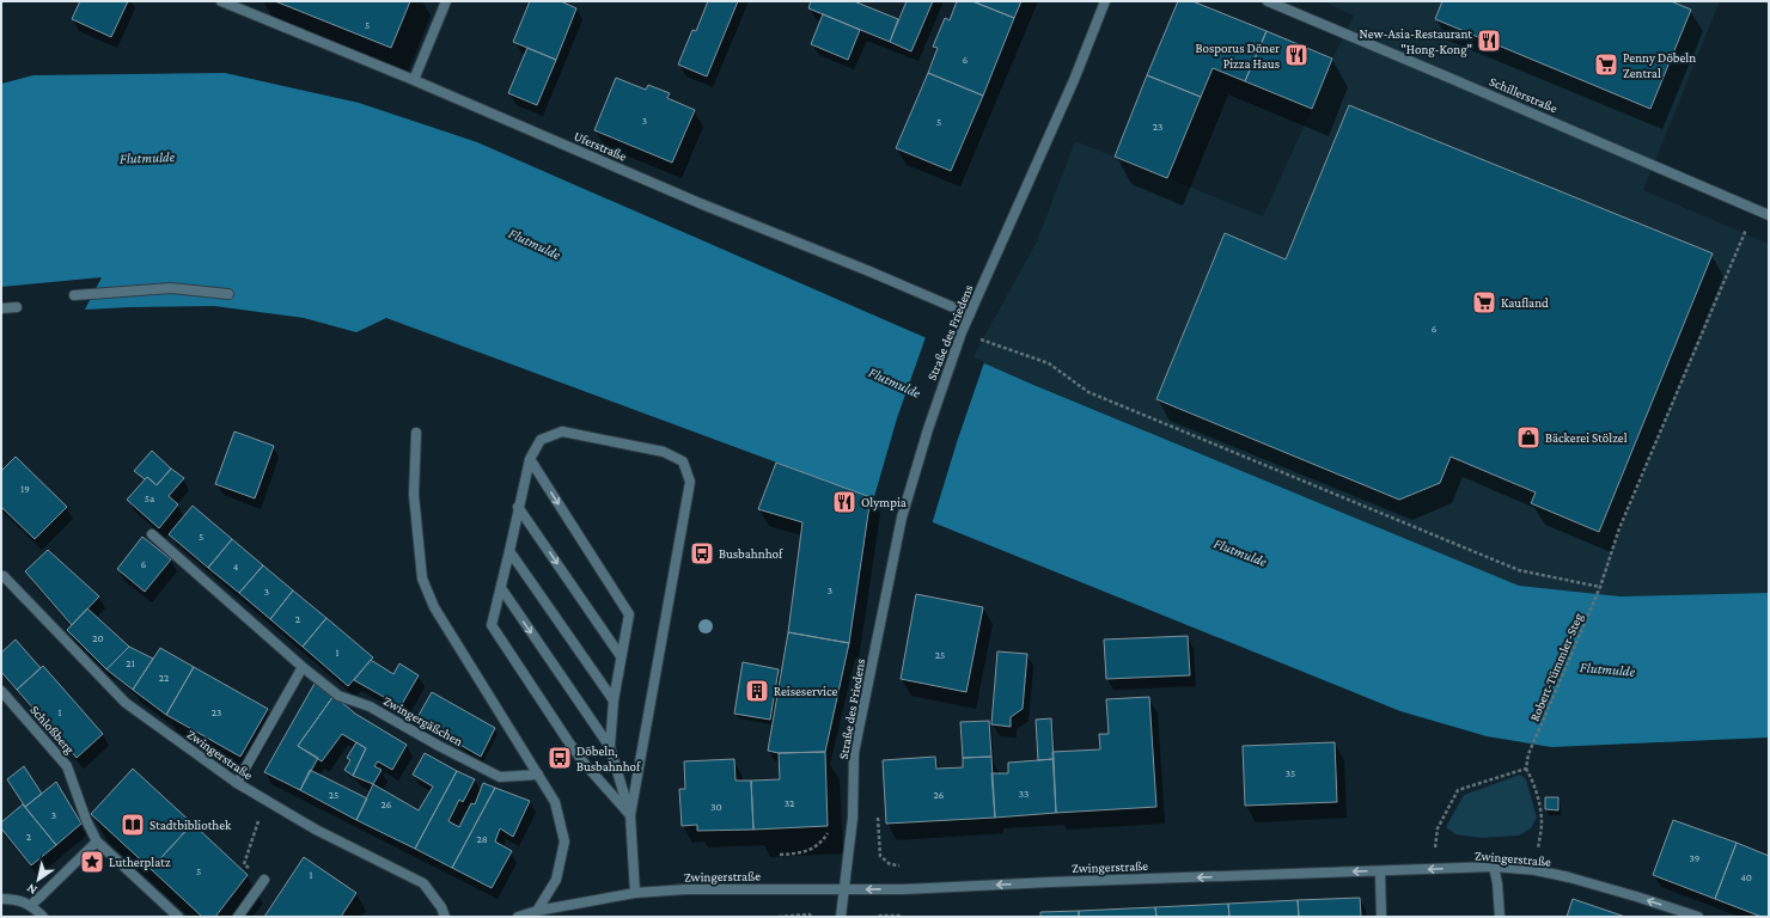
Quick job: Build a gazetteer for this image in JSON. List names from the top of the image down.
{
  "streets": {
    "street": [
      "Schillerstraße",
      "Uferstraße",
      "Straße des Friedens",
      "Zwingergäßchen",
      "Schloßberg",
      "Zwingerstraße"
    ],
    "path": ["Robert-Tümmler-Steg"]
  },
  "crossings": [
    ["Schillerstraße", "Robert-Tümmler-Steg"],
    ["Uferstraße", "Straße des Friedens"],
    ["Straße des Friedens", "Zwingerstraße"]
  ],
  "one_way": ["Zwingerstraße"],
  "water": ["Flutmulde"],
  "places": {
    "restaurant": ["New-Asia-Restaurant \"Hong-Kong\"", "Bosporus Döner Pizza Haus", "Olympia"],
    "supermarket": ["Penny Döbeln Zentral", "Kaufland"],
    "shop": ["Bäckerei Stölzel"],
    "bus stop": ["Busbahnhof", "Döbeln, Busbahnhof"],
    "building": ["Reiseservice"],
    "library": ["Stadtbibliothek"],
    "place": ["Lutherplatz"]
  },
  "house_numbers": [
    "5",
    "6",
    "3",
    "5",
    "23",
    "6",
    "19",
    "5a",
    "5",
    "6",
    "4",
    "3",
    "3",
    "2",
    "20",
    "1",
    "25",
    "21",
    "22",
    "1",
    "23",
    "35",
    "33",
    "25",
    "26",
    "32",
    "26",
    "30",
    "3",
    "2",
    "28",
    "39",
    "5",
    "1",
    "40"
  ],
  "north": "bottom left"
}
